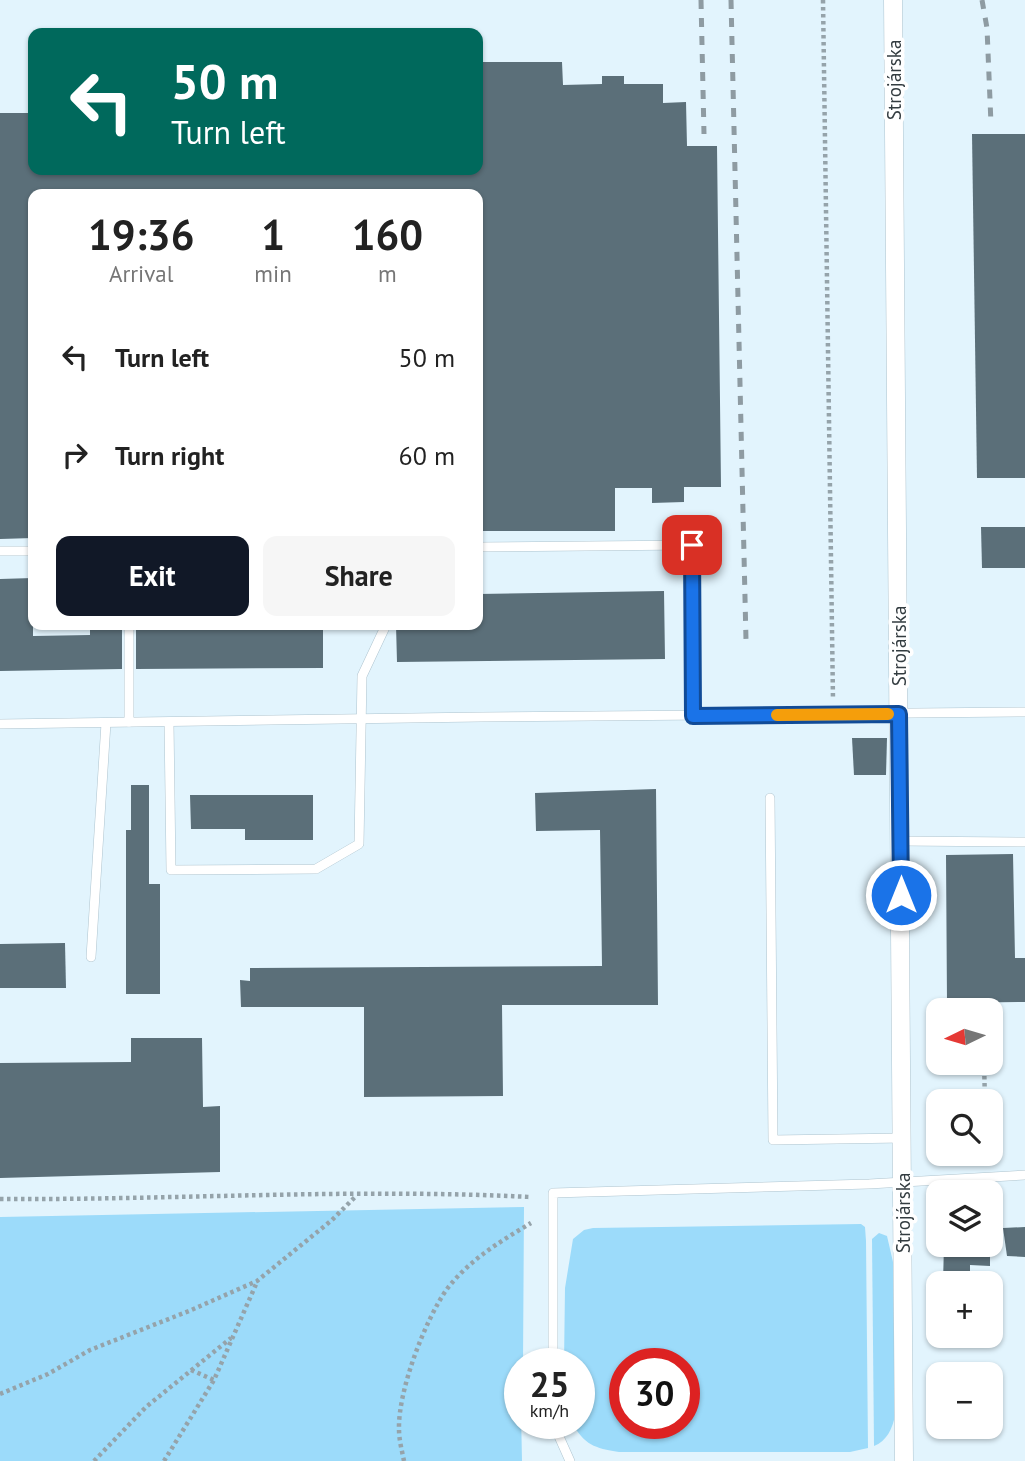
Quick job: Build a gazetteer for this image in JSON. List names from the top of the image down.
{
  "streets": {
    "street": ["Strojárska"]
  },
  "north": "left",
  "page": {
    "turn": ["50 m", "Turn left"],
    "eta": [
      "19:36",
      "Arrival",
      "1",
      "min",
      "160",
      "m"
    ],
    "list": [
      {
        "name": "Turn left",
        "value": "50 m"
      },
      {
        "name": "Turn right",
        "value": "60 m"
      }
    ],
    "buttons": ["Exit", "Share"],
    "map_buttons": ["+", "−"],
    "speed": "25 km/h",
    "limit": "30"
  }
}
